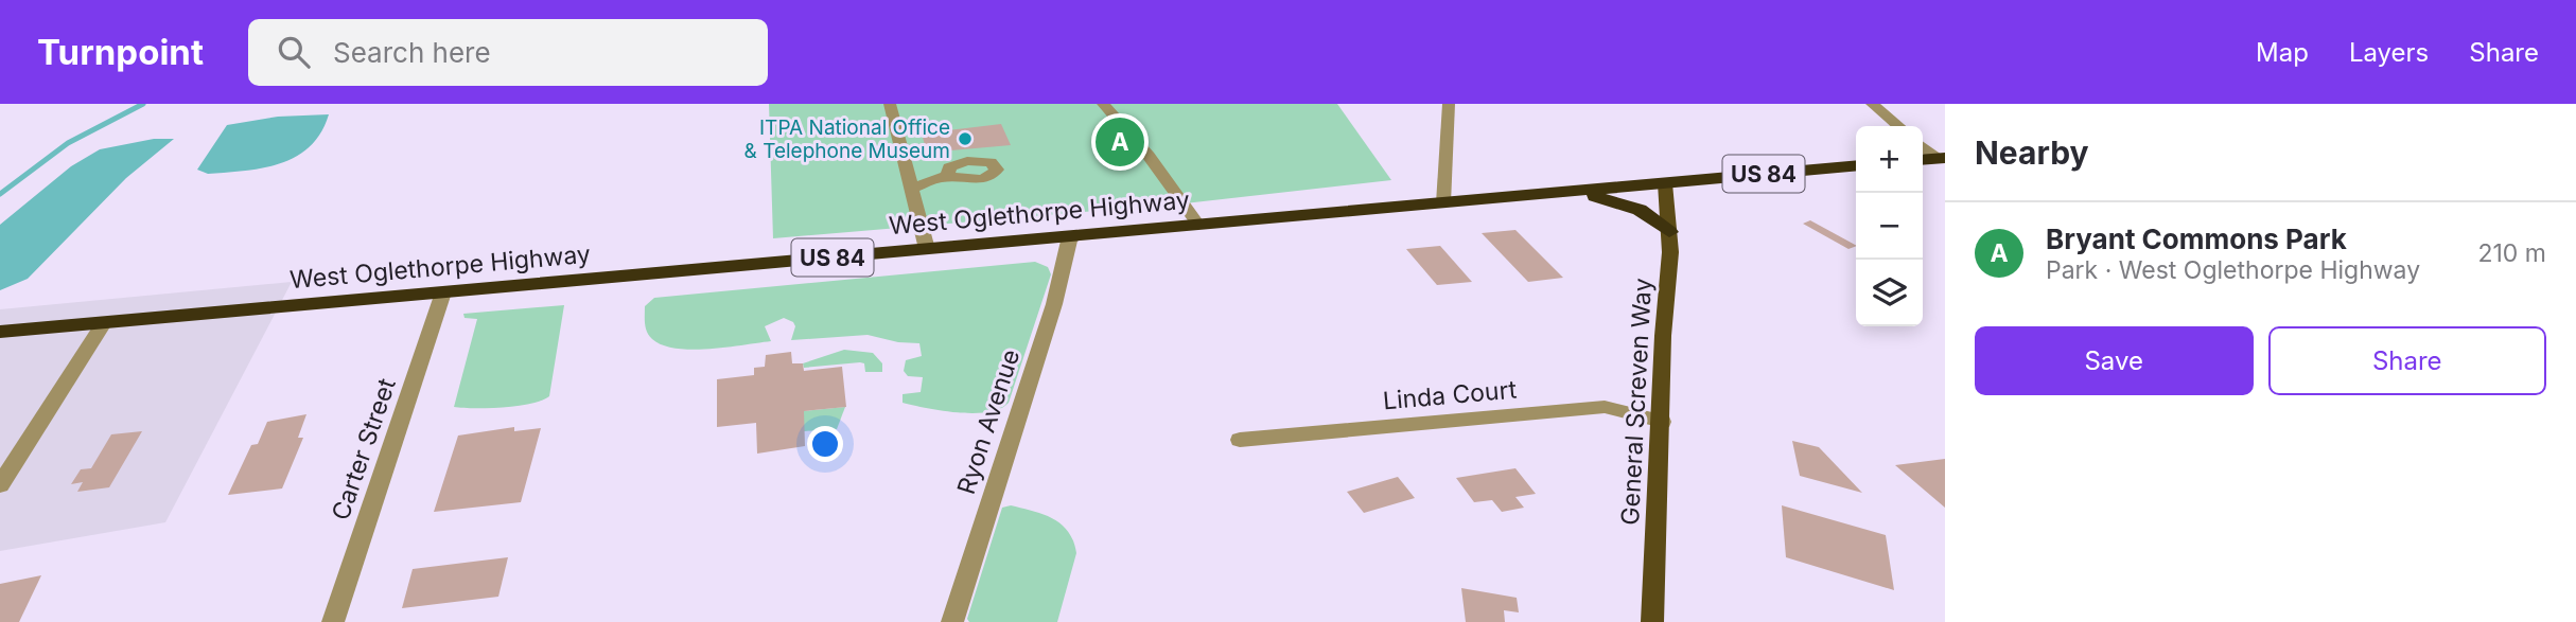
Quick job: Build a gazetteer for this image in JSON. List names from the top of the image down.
{
  "streets": {
    "highway": ["US 84", "West Oglethorpe Highway"],
    "main road": ["General Screven Way"],
    "street": ["Linda Court", "Ryon Avenue", "Carter Street"]
  },
  "crossings": [
    ["West Oglethorpe Highway", "General Screven Way"],
    ["West Oglethorpe Highway", "Ryon Avenue"],
    ["West Oglethorpe Highway", "Carter Street"],
    ["Linda Court", "General Screven Way"]
  ],
  "places": ["ITPA National Office & Telephone Museum"],
  "page": {
    "header": "Turnpoint",
    "search": "Search here",
    "nav": ["Map", "Layers", "Share"],
    "heading": "Nearby",
    "pins": "A",
    "map_buttons": ["+", "−"],
    "list": [
      {
        "mark": "A",
        "name": "Bryant Commons Park",
        "note": "Park · West Oglethorpe Highway",
        "value": "210 m"
      }
    ],
    "buttons": ["Save", "Share"]
  }
}
